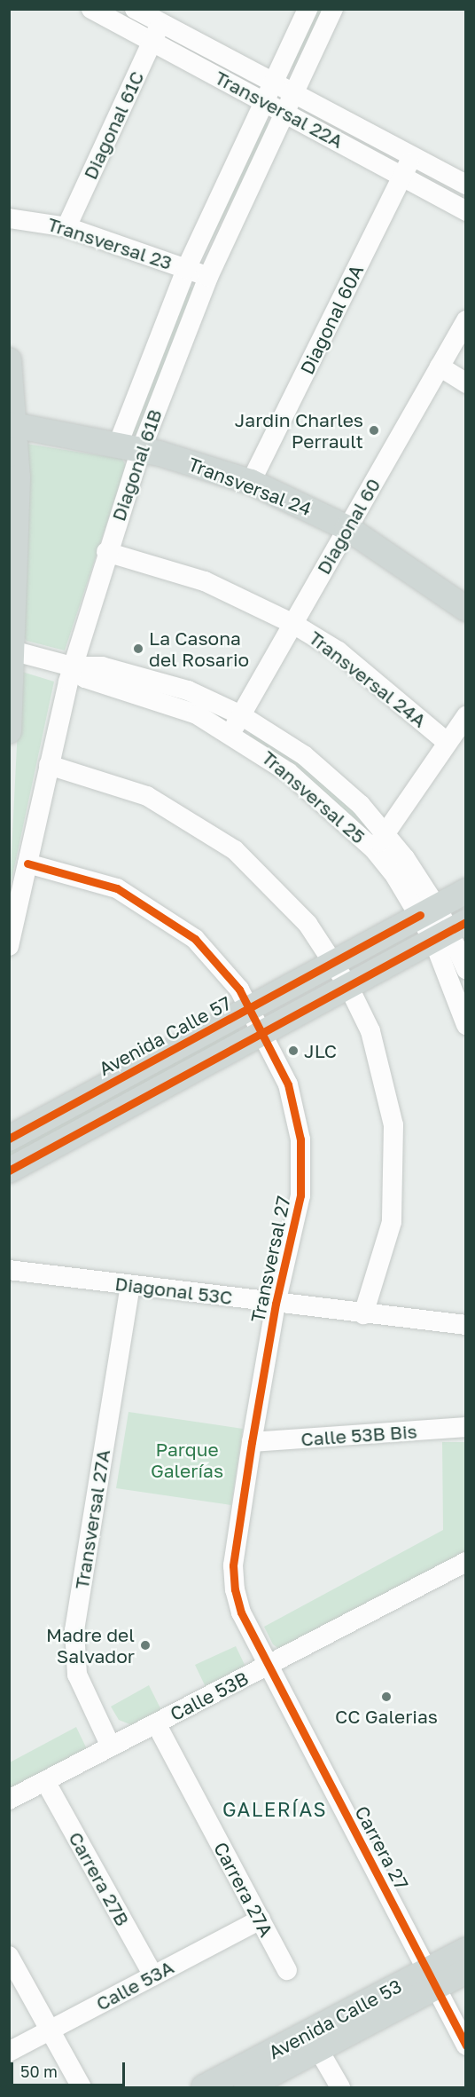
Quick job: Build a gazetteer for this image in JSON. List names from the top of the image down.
{
  "streets": {
    "main road": ["Transversal 24", "Avenida Calle 57", "Avenida Calle 53"],
    "street": [
      "Transversal 22A",
      "Diagonal 61C",
      "Transversal 23",
      "Diagonal 60A",
      "Diagonal 61B",
      "Diagonal 60",
      "Transversal 24A",
      "Transversal 25",
      "Transversal 27",
      "Diagonal 53C",
      "Calle 53B Bis",
      "Transversal 27A",
      "Calle 53B",
      "Carrera 27",
      "Carrera 27B",
      "Carrera 27A",
      "Calle 53A"
    ]
  },
  "crossings": [
    ["Transversal 22A", "Diagonal 61C"],
    ["Transversal 22A", "Diagonal 60A"],
    ["Transversal 22A", "Diagonal 61B"],
    ["Diagonal 61C", "Transversal 23"],
    ["Transversal 23", "Diagonal 61B"],
    ["Diagonal 60A", "Transversal 24"],
    ["Diagonal 61B", "Transversal 24"],
    ["Diagonal 61B", "Transversal 24A"],
    ["Diagonal 61B", "Transversal 25"],
    ["Diagonal 61B", "Transversal 27"],
    ["Transversal 24", "Diagonal 60"],
    ["Diagonal 60", "Transversal 24A"],
    ["Diagonal 60", "Transversal 25"],
    ["Transversal 25", "Avenida Calle 57"],
    ["Avenida Calle 57", "Transversal 27"],
    ["Transversal 27", "Diagonal 53C"],
    ["Transversal 27", "Calle 53B Bis"],
    ["Transversal 27", "Calle 53B"],
    ["Transversal 27", "Carrera 27"],
    ["Diagonal 53C", "Transversal 27A"],
    ["Transversal 27A", "Calle 53B"],
    ["Calle 53B", "Carrera 27"],
    ["Calle 53B", "Carrera 27B"],
    ["Calle 53B", "Carrera 27A"],
    ["Carrera 27", "Avenida Calle 53"],
    ["Carrera 27B", "Calle 53A"],
    ["Carrera 27A", "Calle 53A"]
  ],
  "districts": ["GALERÍAS"],
  "parks": ["Parque Galerías"],
  "places": [
    "Jardin Charles Perrault",
    "La Casona del Rosario",
    "JLC",
    "Madre del Salvador",
    "CC Galerias"
  ],
  "scale_bar": "50 m"
}
